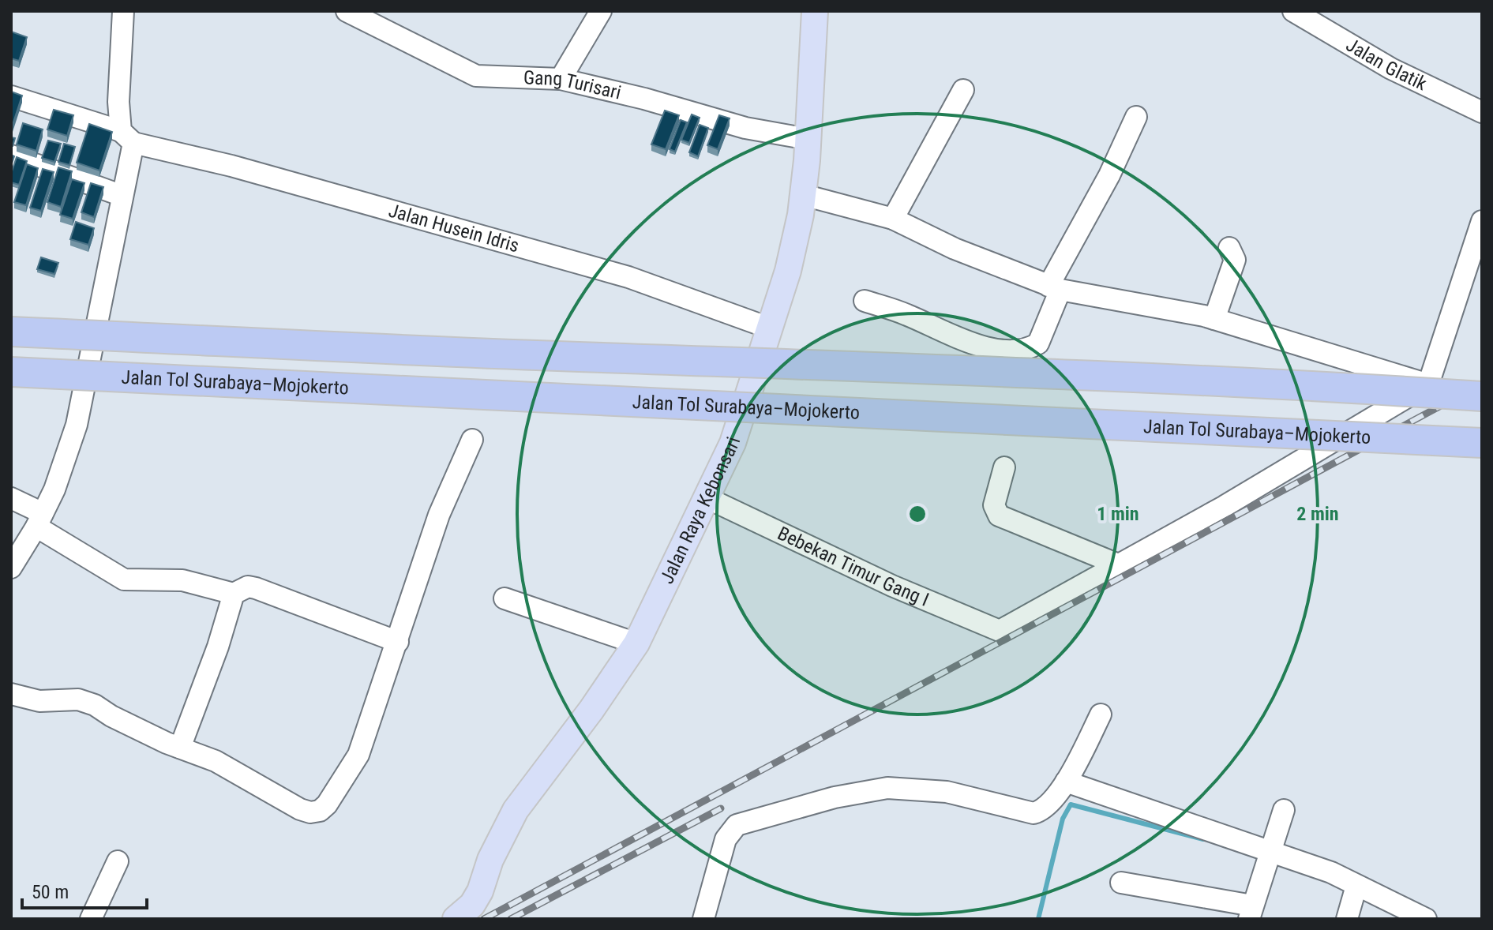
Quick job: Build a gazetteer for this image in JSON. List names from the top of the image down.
{
  "streets": {
    "highway": ["Jalan Tol Surabaya–Mojokerto"],
    "main road": ["Jalan Raya Kebonsari"],
    "street": [
      "Jalan Glatik",
      "Gang Turisari",
      "Jalan Husein Idris",
      "Bebekan Timur Gang I"
    ]
  },
  "crossings": [
    ["Gang Turisari", "Jalan Raya Kebonsari"],
    ["Jalan Husein Idris", "Jalan Raya Kebonsari"],
    ["Jalan Raya Kebonsari", "Bebekan Timur Gang I"]
  ],
  "scale_bar": "50 m",
  "rings": ["1 min", "2 min"]
}
